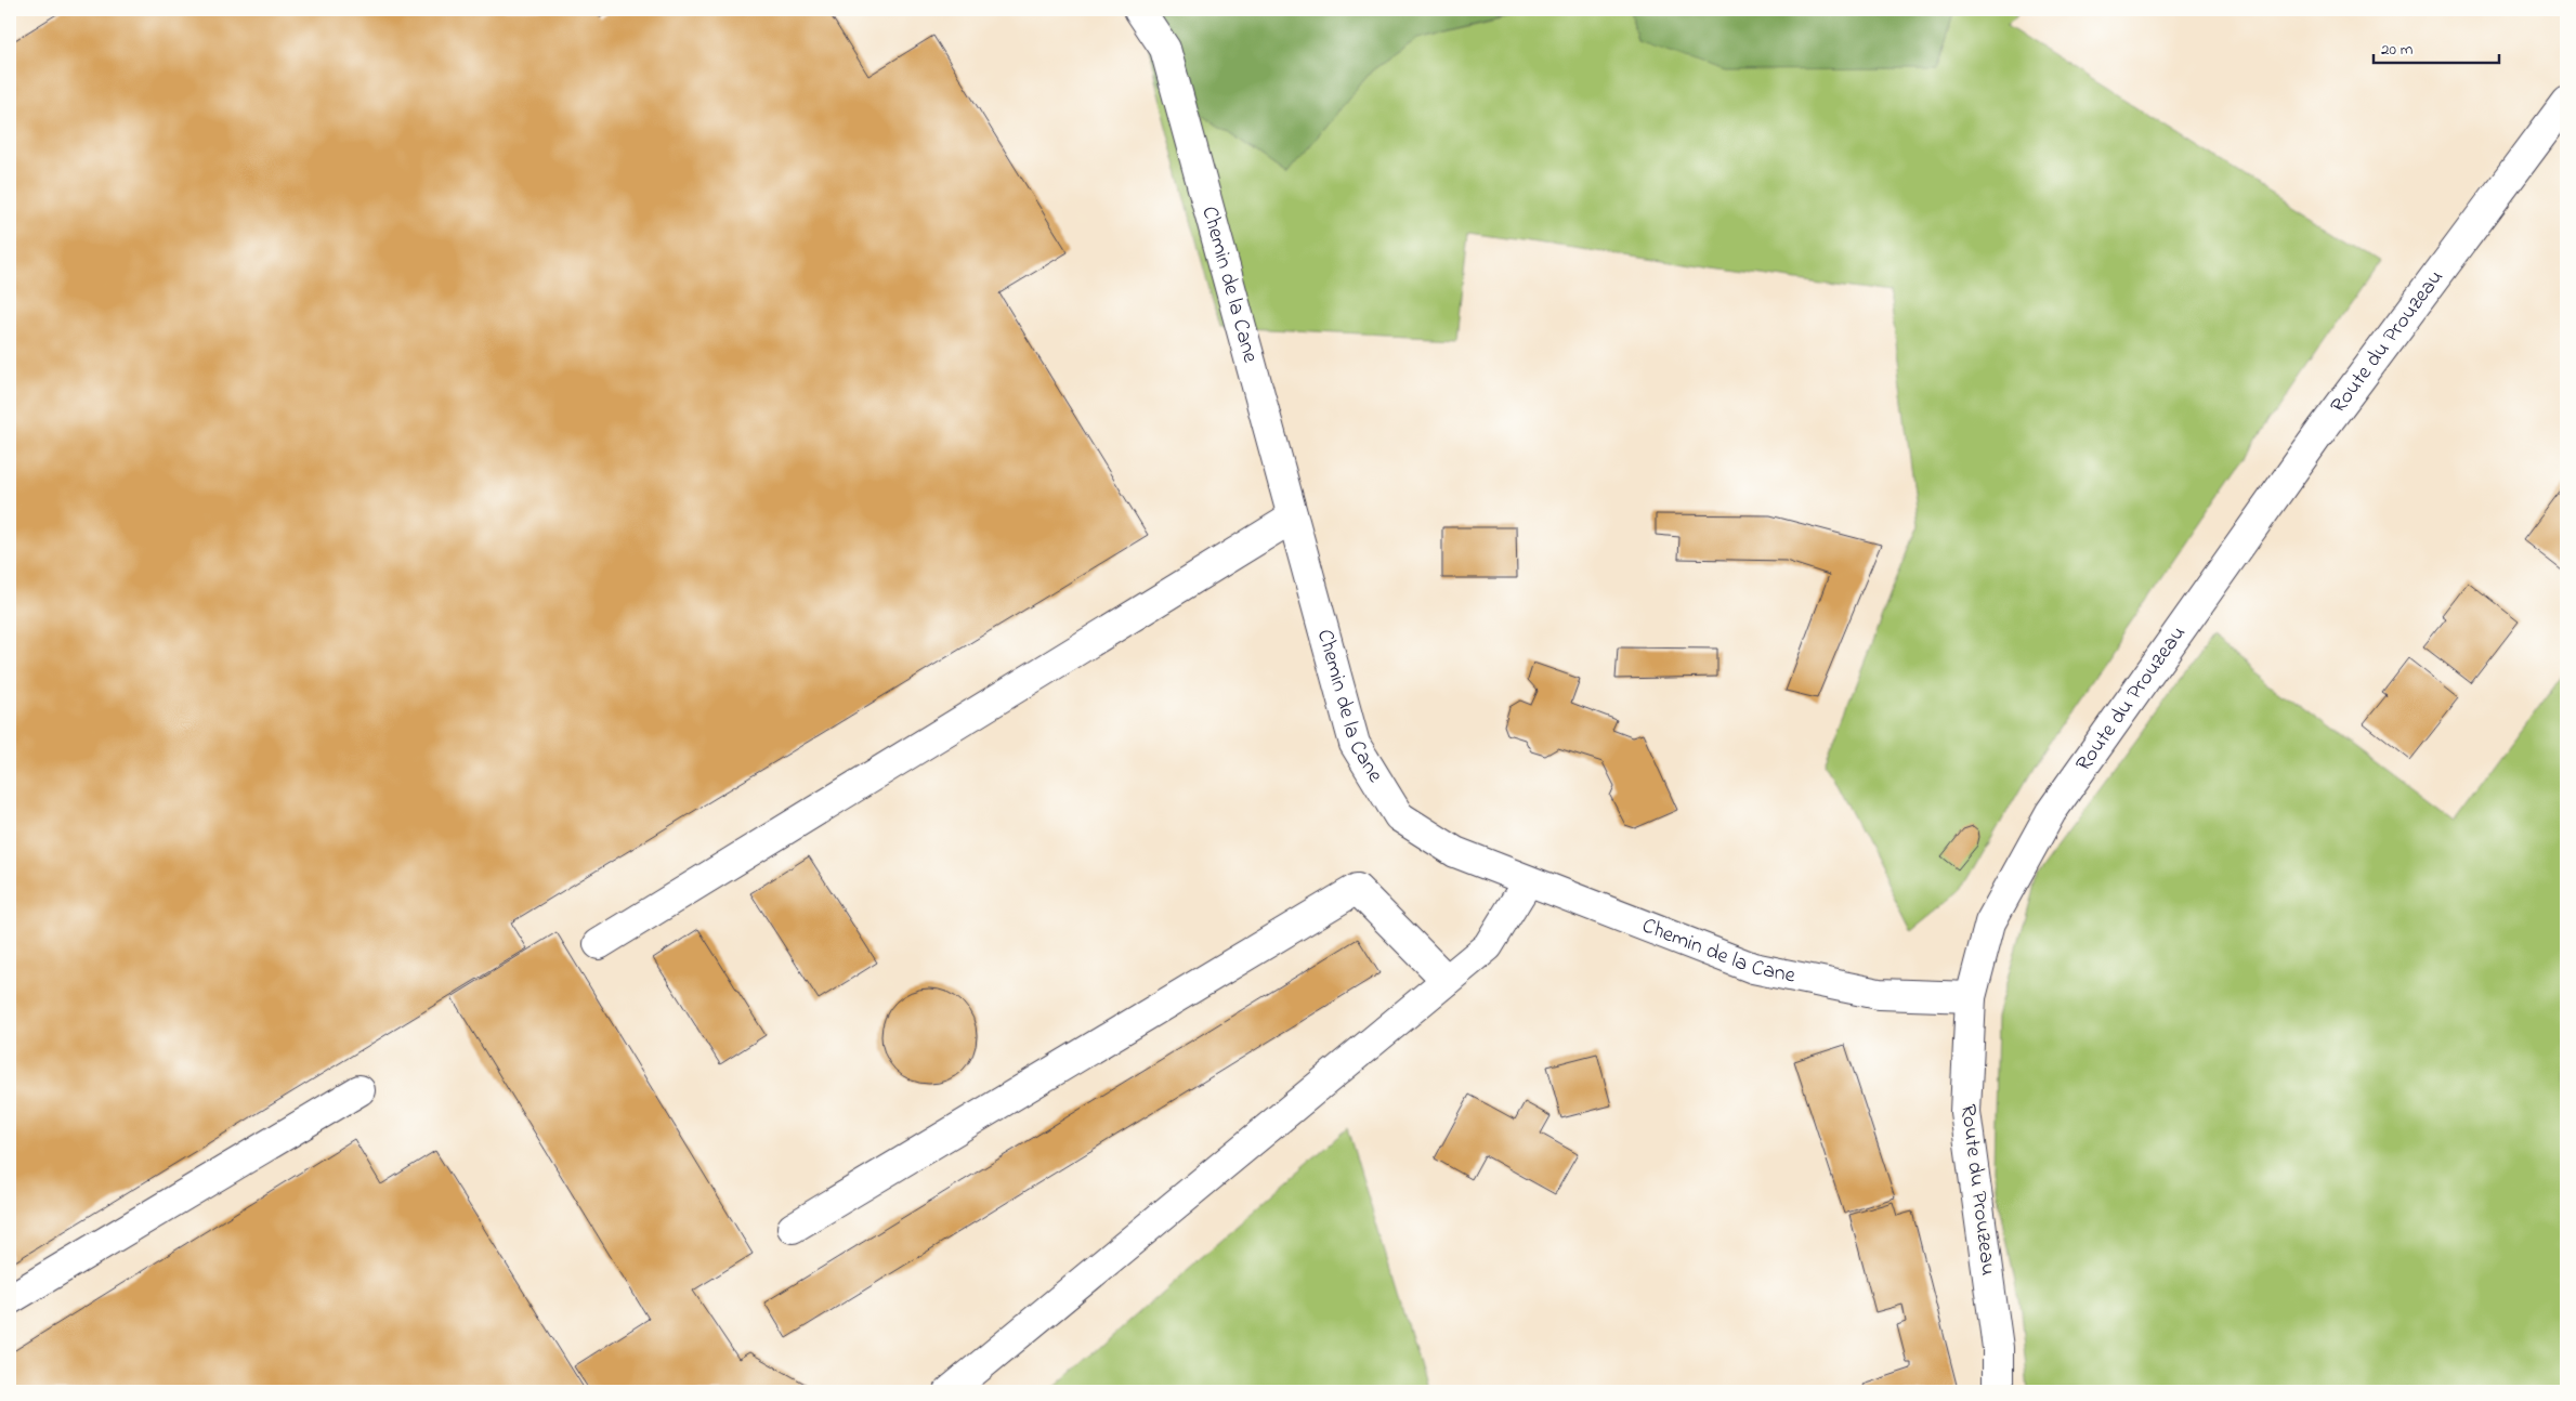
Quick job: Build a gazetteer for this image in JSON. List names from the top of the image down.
{
  "streets": {
    "street": ["Chemin de la Cane", "Route du Prouzeau"]
  },
  "crossings": [
    ["Chemin de la Cane", "Route du Prouzeau"]
  ],
  "scale_bar": "20 m"
}
